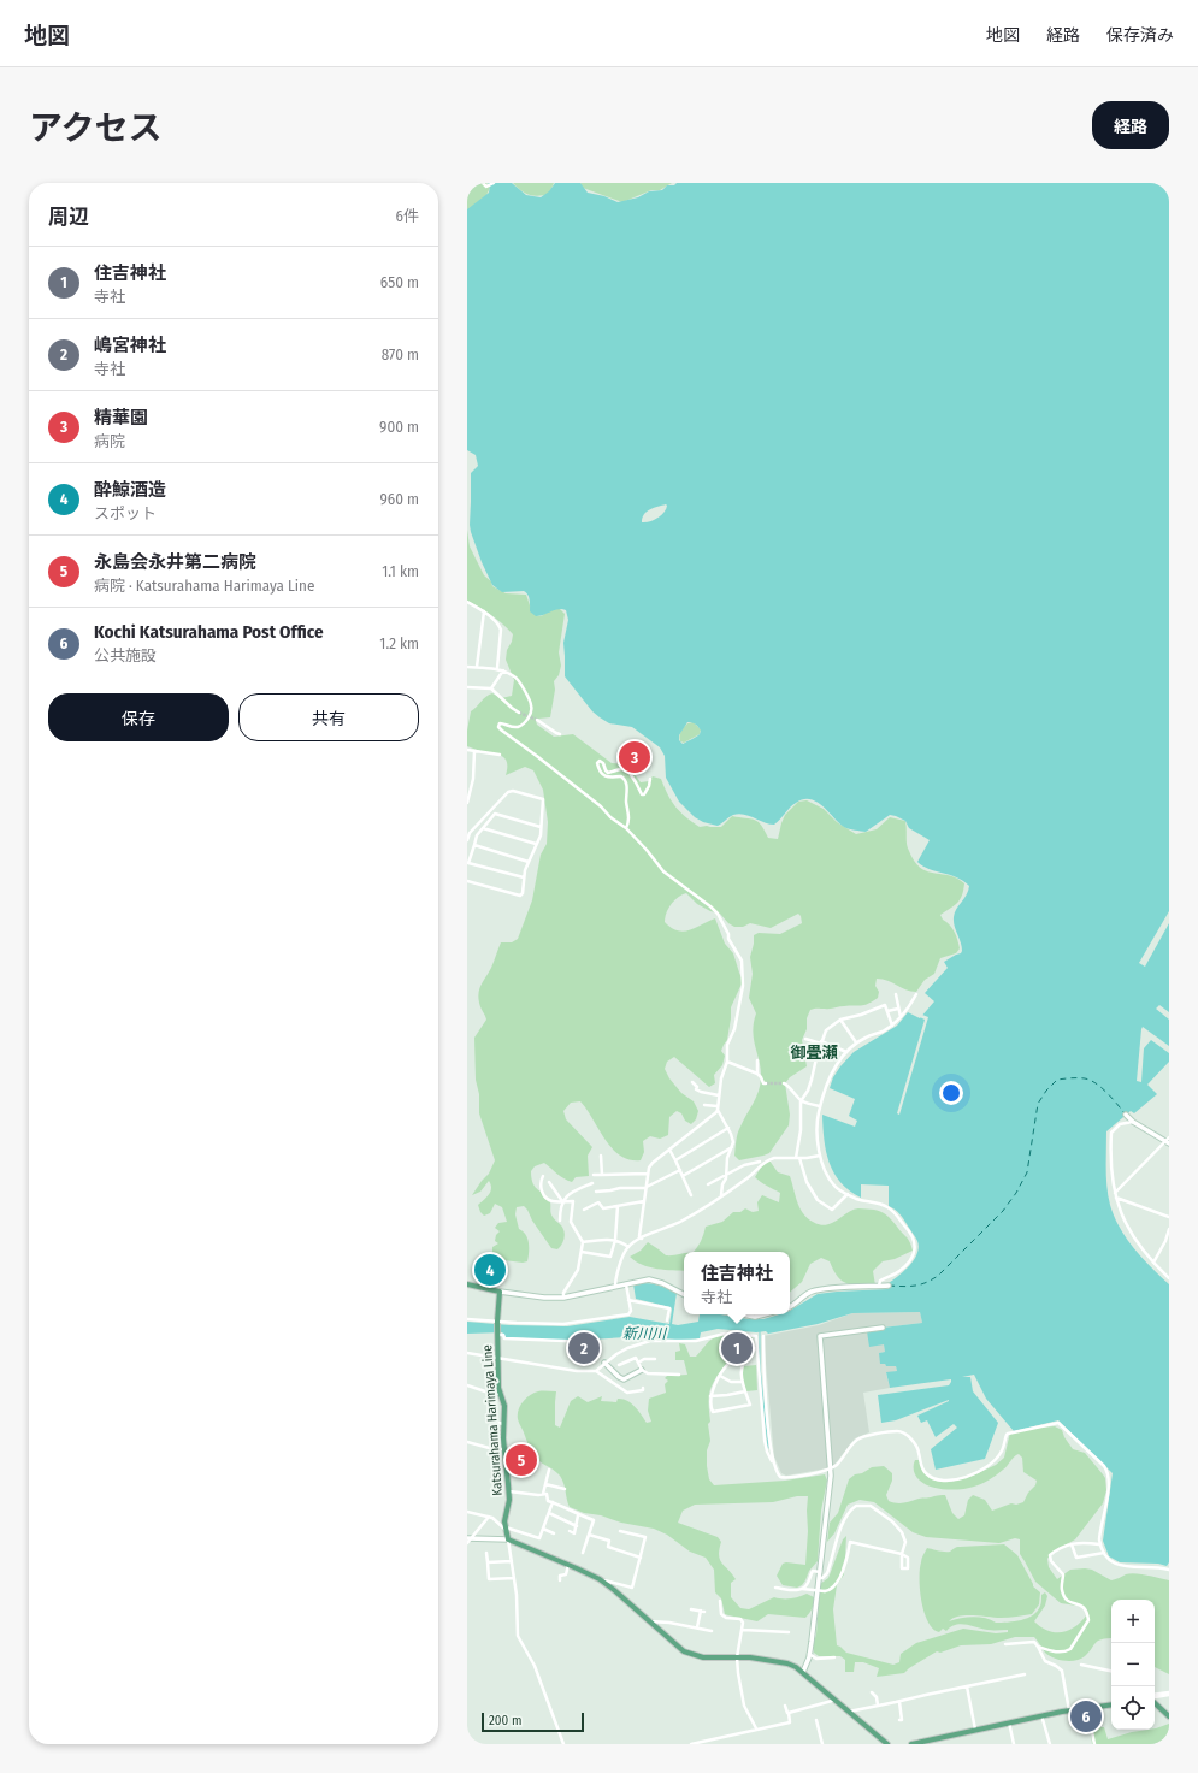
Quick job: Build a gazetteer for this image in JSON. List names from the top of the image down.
{
  "streets": {
    "main road": ["Katsurahama Harimaya Line"]
  },
  "districts": ["御畳瀬"],
  "water": ["新川川"],
  "scale_bar": "200 m",
  "page": {
    "header": "地図",
    "nav": ["地図", "経路", "保存済み"],
    "title": "アクセス",
    "buttons": [
      "経路",
      ["保存", "共有"]
    ],
    "heading": ["周辺", "6件"],
    "list": [
      {
        "mark": "1",
        "name": "住吉神社",
        "note": "寺社",
        "value": "650 m"
      },
      {
        "mark": "2",
        "name": "嶋宮神社",
        "note": "寺社",
        "value": "870 m"
      },
      {
        "mark": "3",
        "name": "精華園",
        "note": "病院",
        "value": "900 m"
      },
      {
        "mark": "4",
        "name": "酔鯨酒造",
        "note": "スポット",
        "value": "960 m"
      },
      {
        "mark": "5",
        "name": "永島会永井第二病院",
        "note": "病院 · Katsurahama Harimaya Line",
        "value": "1.1 km"
      },
      {
        "mark": "6",
        "name": "Kochi Katsurahama Post Office",
        "note": "公共施設",
        "value": "1.2 km"
      }
    ],
    "pins": [
      "3",
      "4",
      "1",
      "2",
      "5",
      "6"
    ],
    "popup": ["住吉神社", "寺社"],
    "map_buttons": ["+", "−"],
    "scale": "200 m"
  }
}
